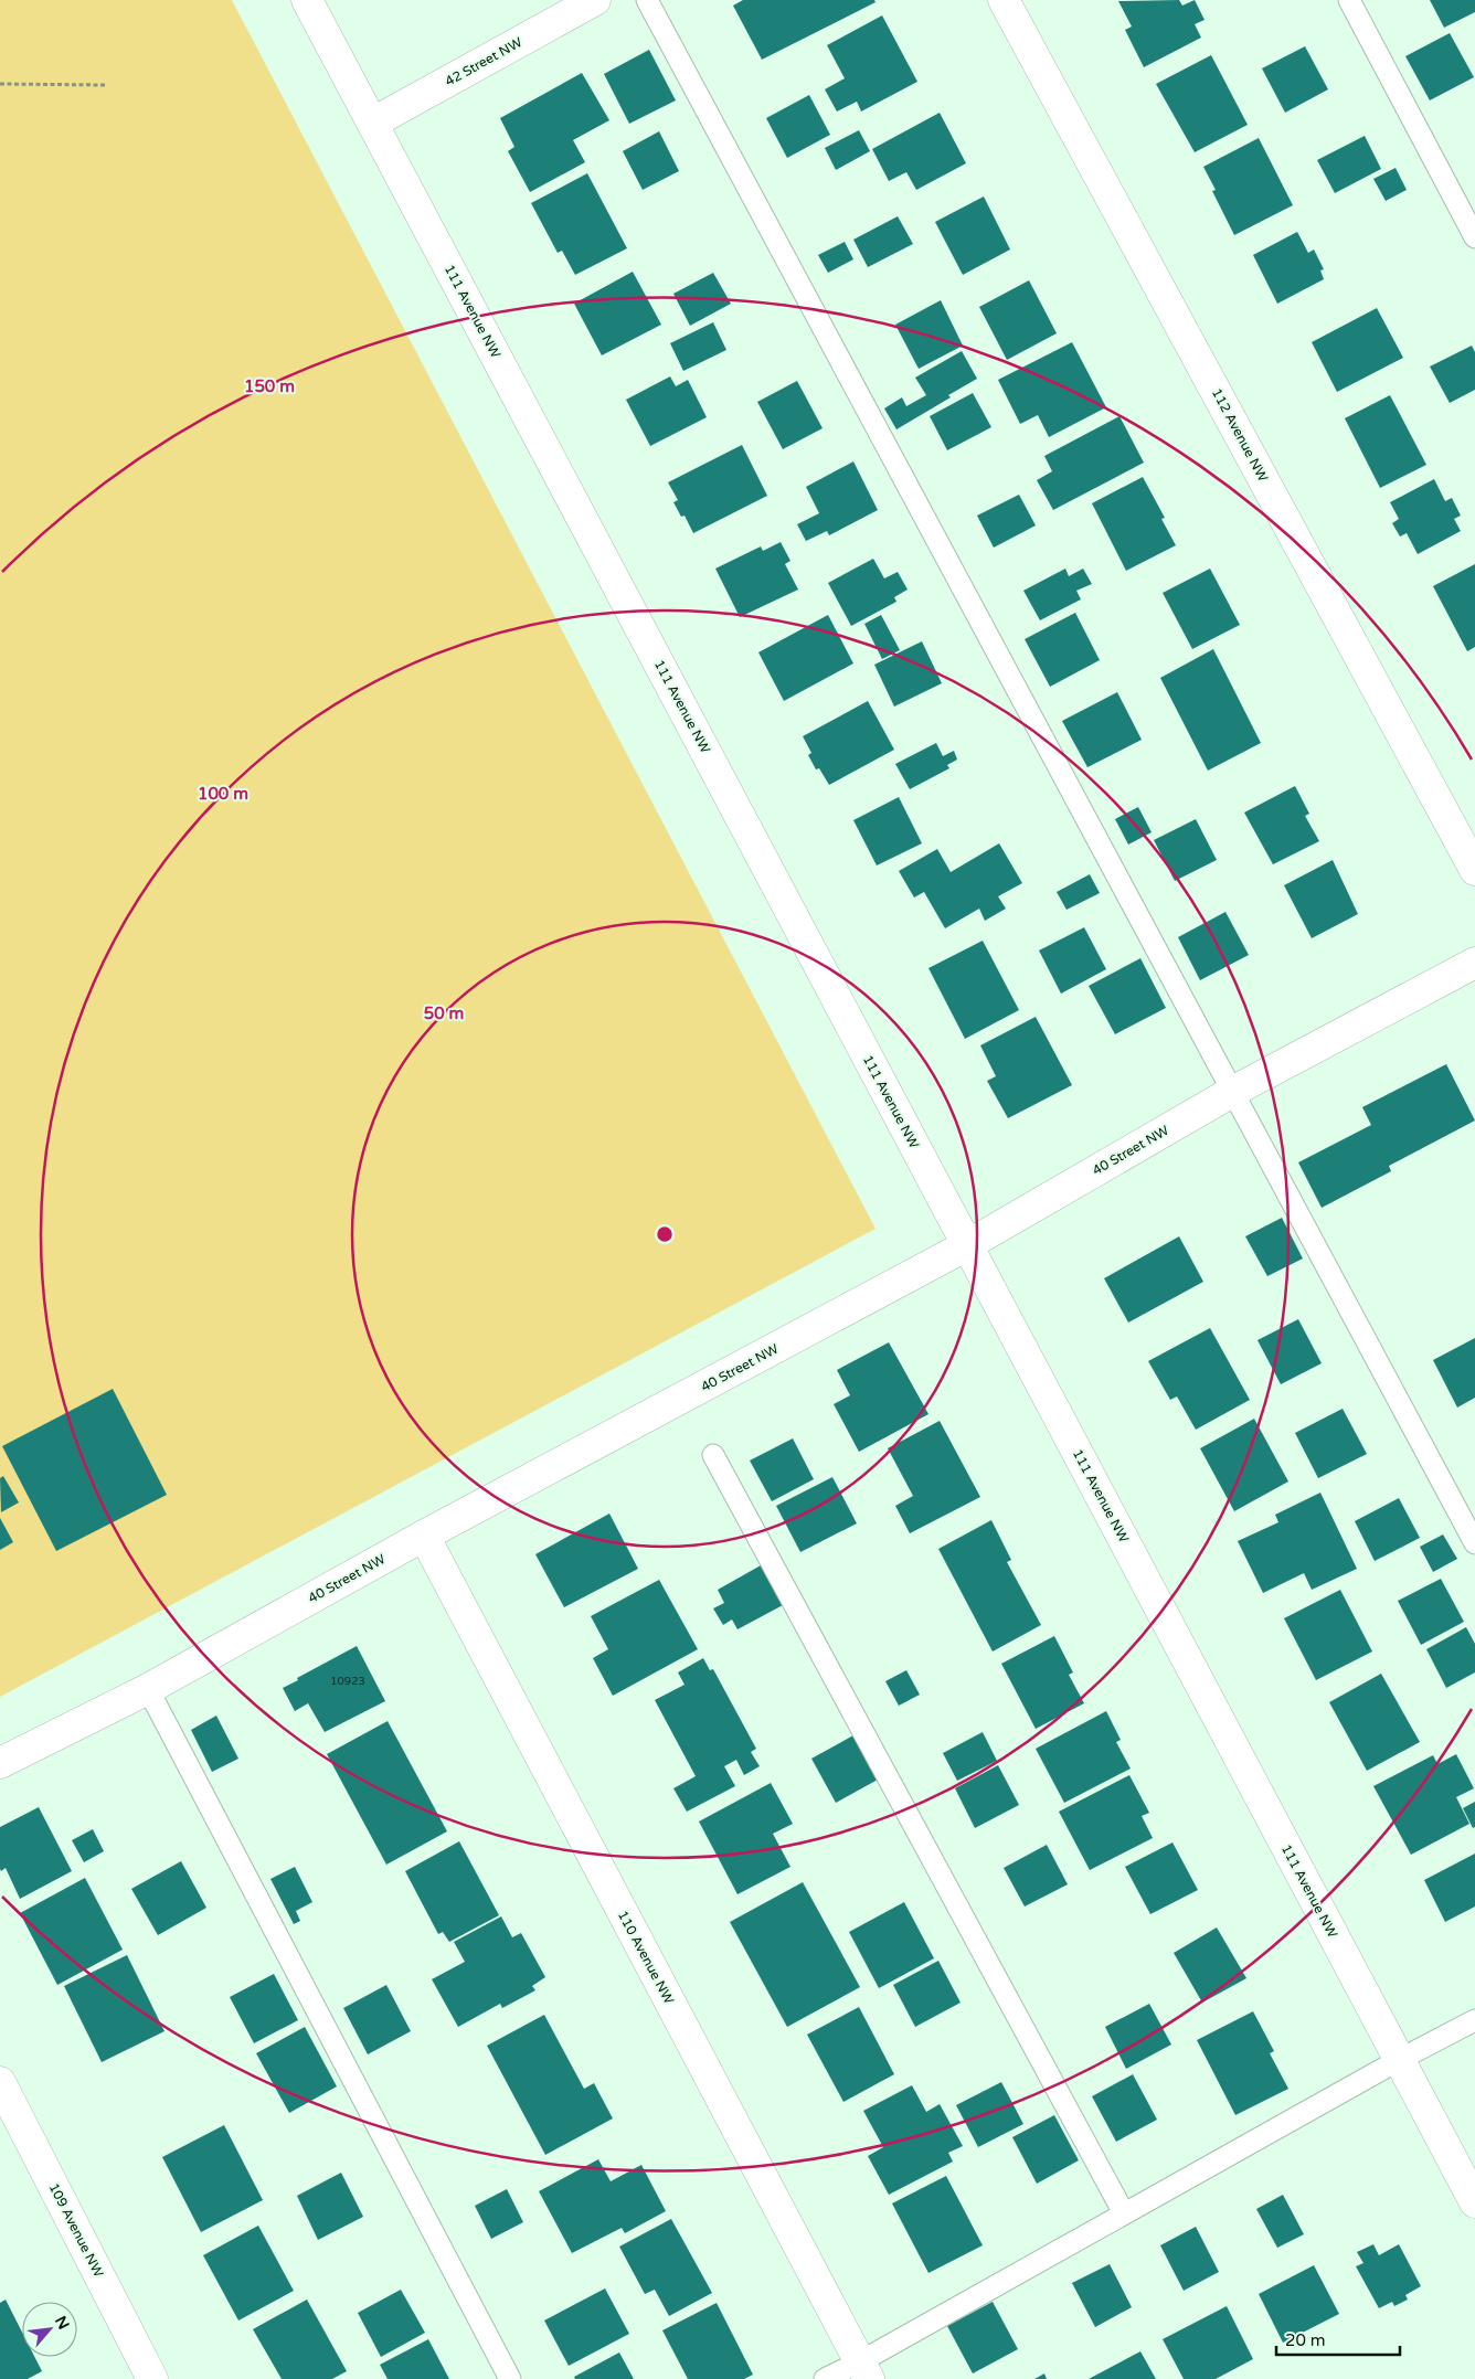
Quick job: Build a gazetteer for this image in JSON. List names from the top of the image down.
{
  "streets": {
    "street": [
      "42 Street NW",
      "111 Avenue NW",
      "112 Avenue NW",
      "40 Street NW",
      "110 Avenue NW",
      "109 Avenue NW"
    ]
  },
  "crossings": [
    ["42 Street NW", "111 Avenue NW"],
    ["111 Avenue NW", "40 Street NW"],
    ["40 Street NW", "110 Avenue NW"]
  ],
  "house_numbers": ["10923"],
  "scale_bar": "20 m",
  "north": "top right",
  "rings": ["150 m", "100 m", "50 m"]
}
